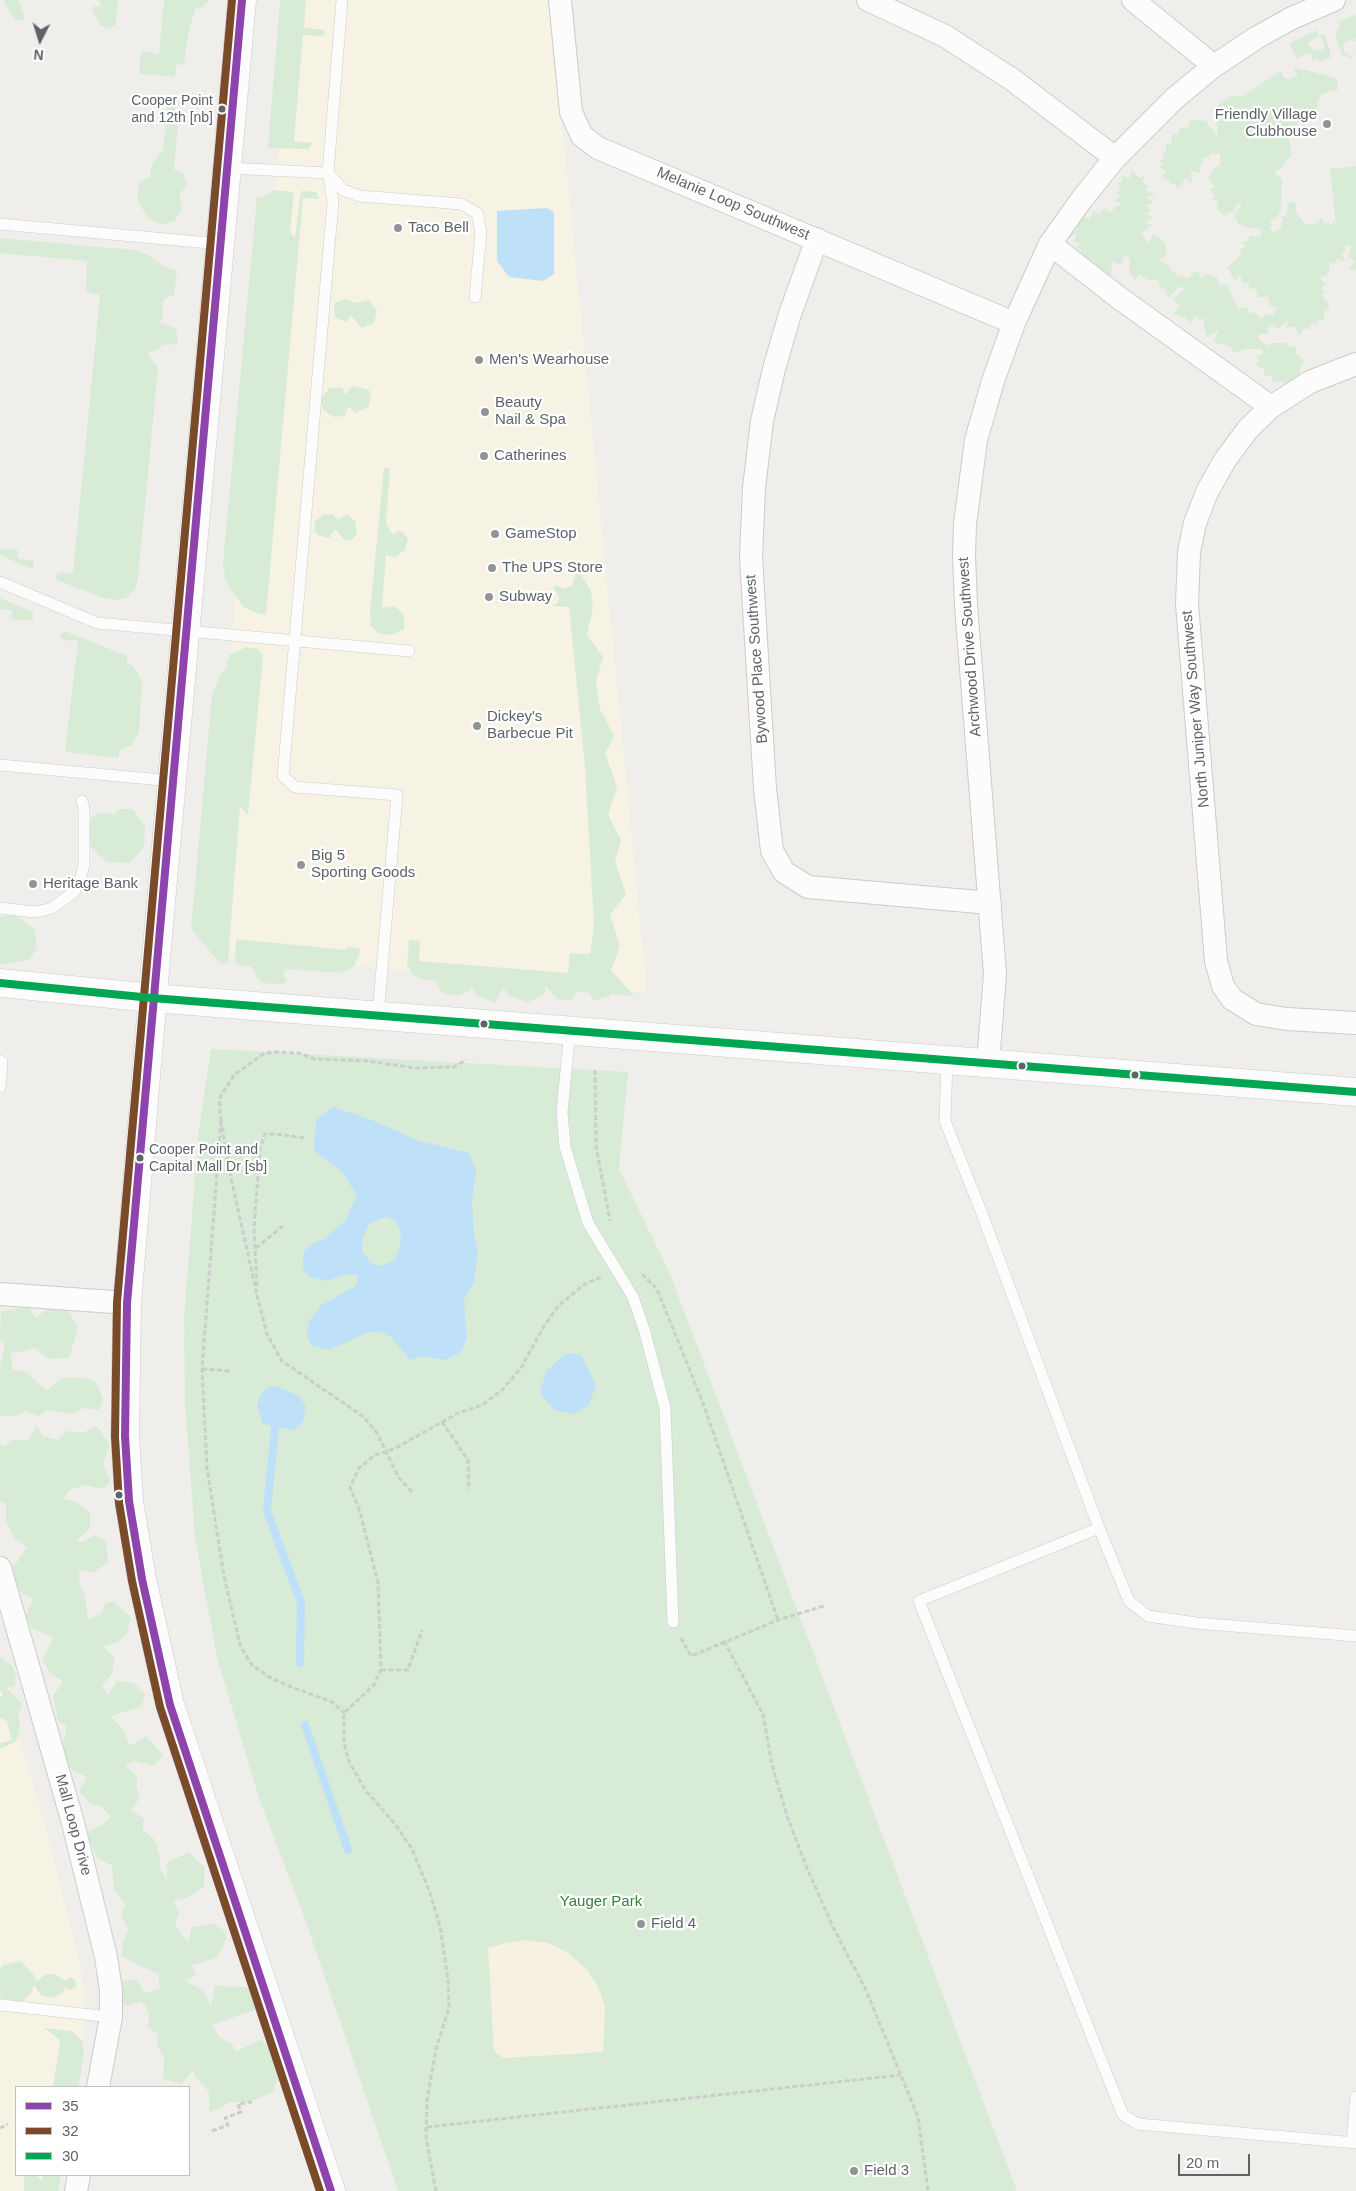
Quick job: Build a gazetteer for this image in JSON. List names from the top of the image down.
{
  "streets": {
    "street": [
      "Melanie Loop Southwest",
      "Archwood Drive Southwest",
      "Bywood Place Southwest",
      "North Juniper Way Southwest",
      "Mall Loop Drive"
    ]
  },
  "crossings": [
    ["Melanie Loop Southwest", "Archwood Drive Southwest"],
    ["Melanie Loop Southwest", "Bywood Place Southwest"],
    ["Archwood Drive Southwest", "Bywood Place Southwest"]
  ],
  "parks": ["Yauger Park"],
  "places": [
    "Cooper Point and 12th [nb]",
    "Friendly Village Clubhouse",
    "Taco Bell",
    "Men's Wearhouse",
    "Beauty Nail & Spa",
    "Catherines",
    "GameStop",
    "The UPS Store",
    "Subway",
    "Dickey's Barbecue Pit",
    "Big 5 Sporting Goods",
    "Heritage Bank",
    "Cooper Point and Capital Mall Dr [sb]",
    "Field 4",
    "Field 3"
  ],
  "lines": ["transit line 35", "transit line 32", "transit line 30"],
  "legend": ["35", "32", "30"],
  "scale_bar": "20 m",
  "north": "bottom"
}
